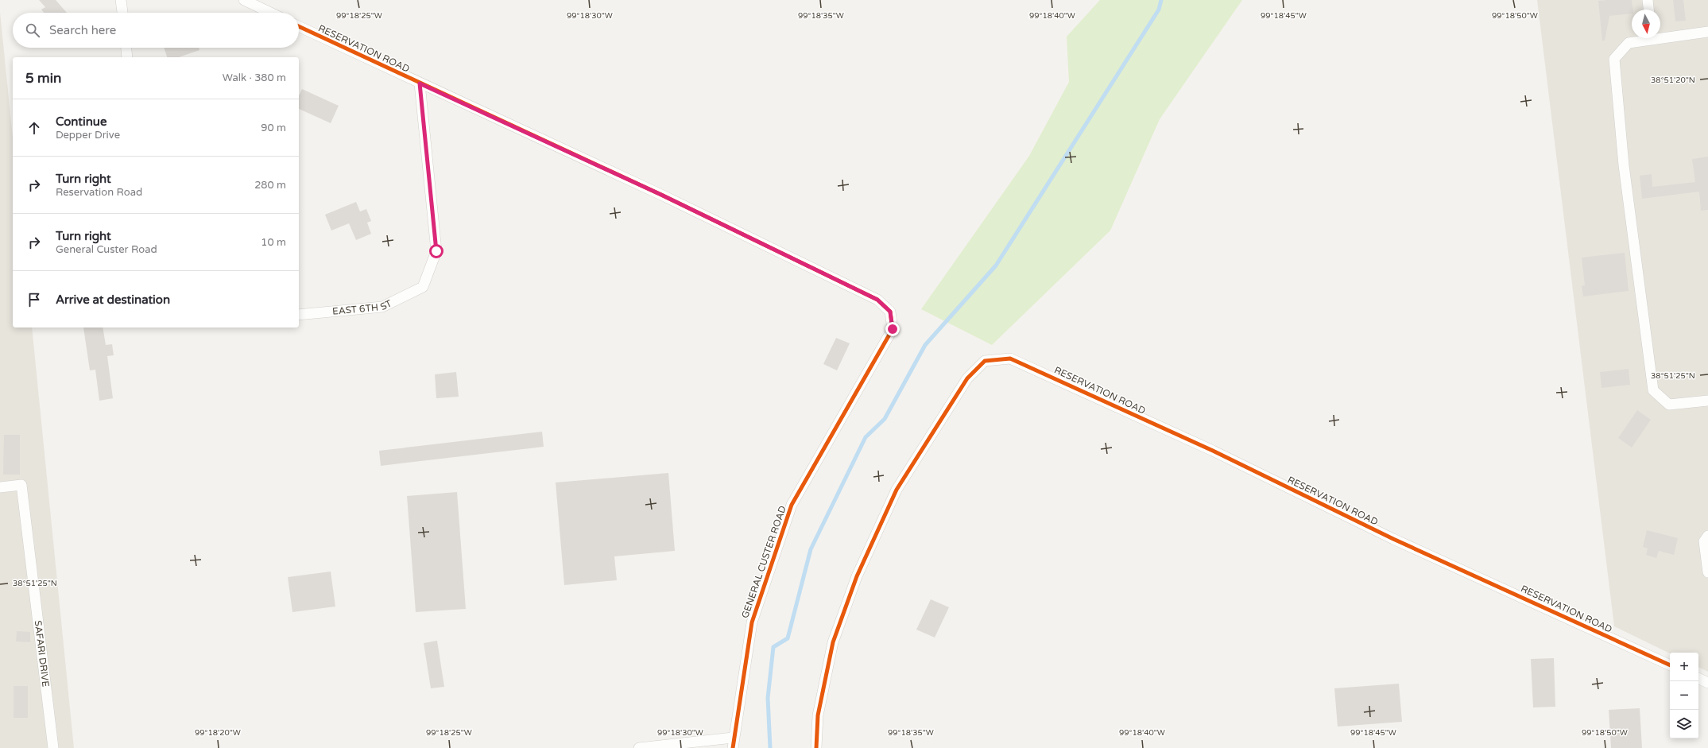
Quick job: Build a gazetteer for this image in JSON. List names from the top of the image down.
{
  "streets": {
    "street": [
      "RESERVATION ROAD",
      "EAST 6TH ST",
      "GENERAL CUSTER ROAD",
      "SAFARI DRIVE"
    ]
  },
  "crossings": [
    ["RESERVATION ROAD", "EAST 6TH ST"],
    ["RESERVATION ROAD", "GENERAL CUSTER ROAD"]
  ],
  "north": "bottom",
  "page": {
    "search": "Search here",
    "heading": ["5 min", "Walk · 380 m"],
    "list": [
      ["Continue", "Depper Drive", "90 m"],
      ["Turn right", "Reservation Road", "280 m"],
      ["Turn right", "General Custer Road", "10 m"],
      "Arrive at destination"
    ],
    "map_buttons": ["+", "−"]
  },
  "coordinates": [
    "99°18'25\"W",
    "99°18'30\"W",
    "99°18'35\"W",
    "99°18'40\"W",
    "99°18'45\"W",
    "99°18'50\"W",
    "38°51'20\"N",
    "38°51'25\"N",
    "99°18'20\"W"
  ]
}
